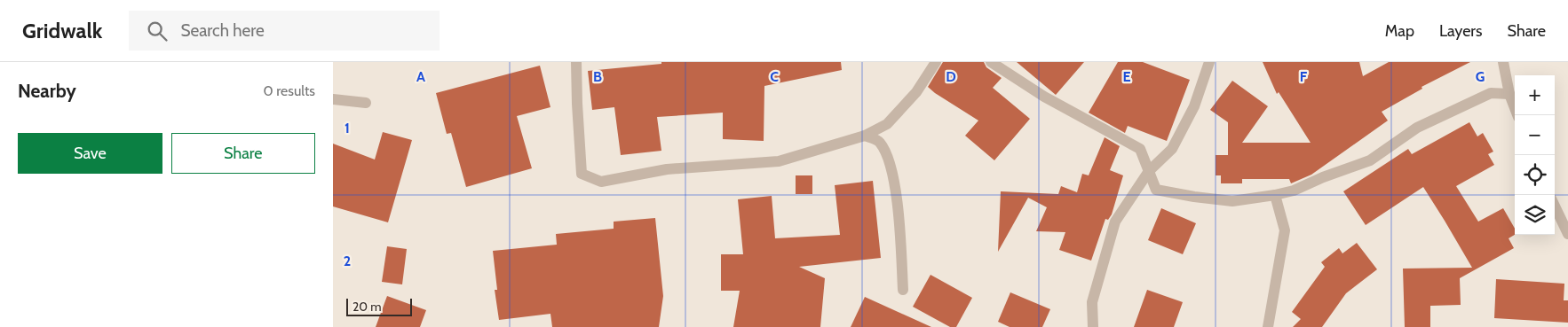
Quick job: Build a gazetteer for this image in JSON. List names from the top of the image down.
{
  "scale_bar": "20 m",
  "page": {
    "header": "Gridwalk",
    "search": "Search here",
    "nav": ["Map", "Layers", "Share"],
    "heading": ["Nearby", "0 results"],
    "map_buttons": ["+", "−"],
    "buttons": ["Save", "Share"],
    "scale": "20 m"
  },
  "grid": {
    "columns": [
      "A",
      "B",
      "C",
      "D",
      "E",
      "F",
      "G"
    ],
    "rows": ["1", "2"]
  }
}
